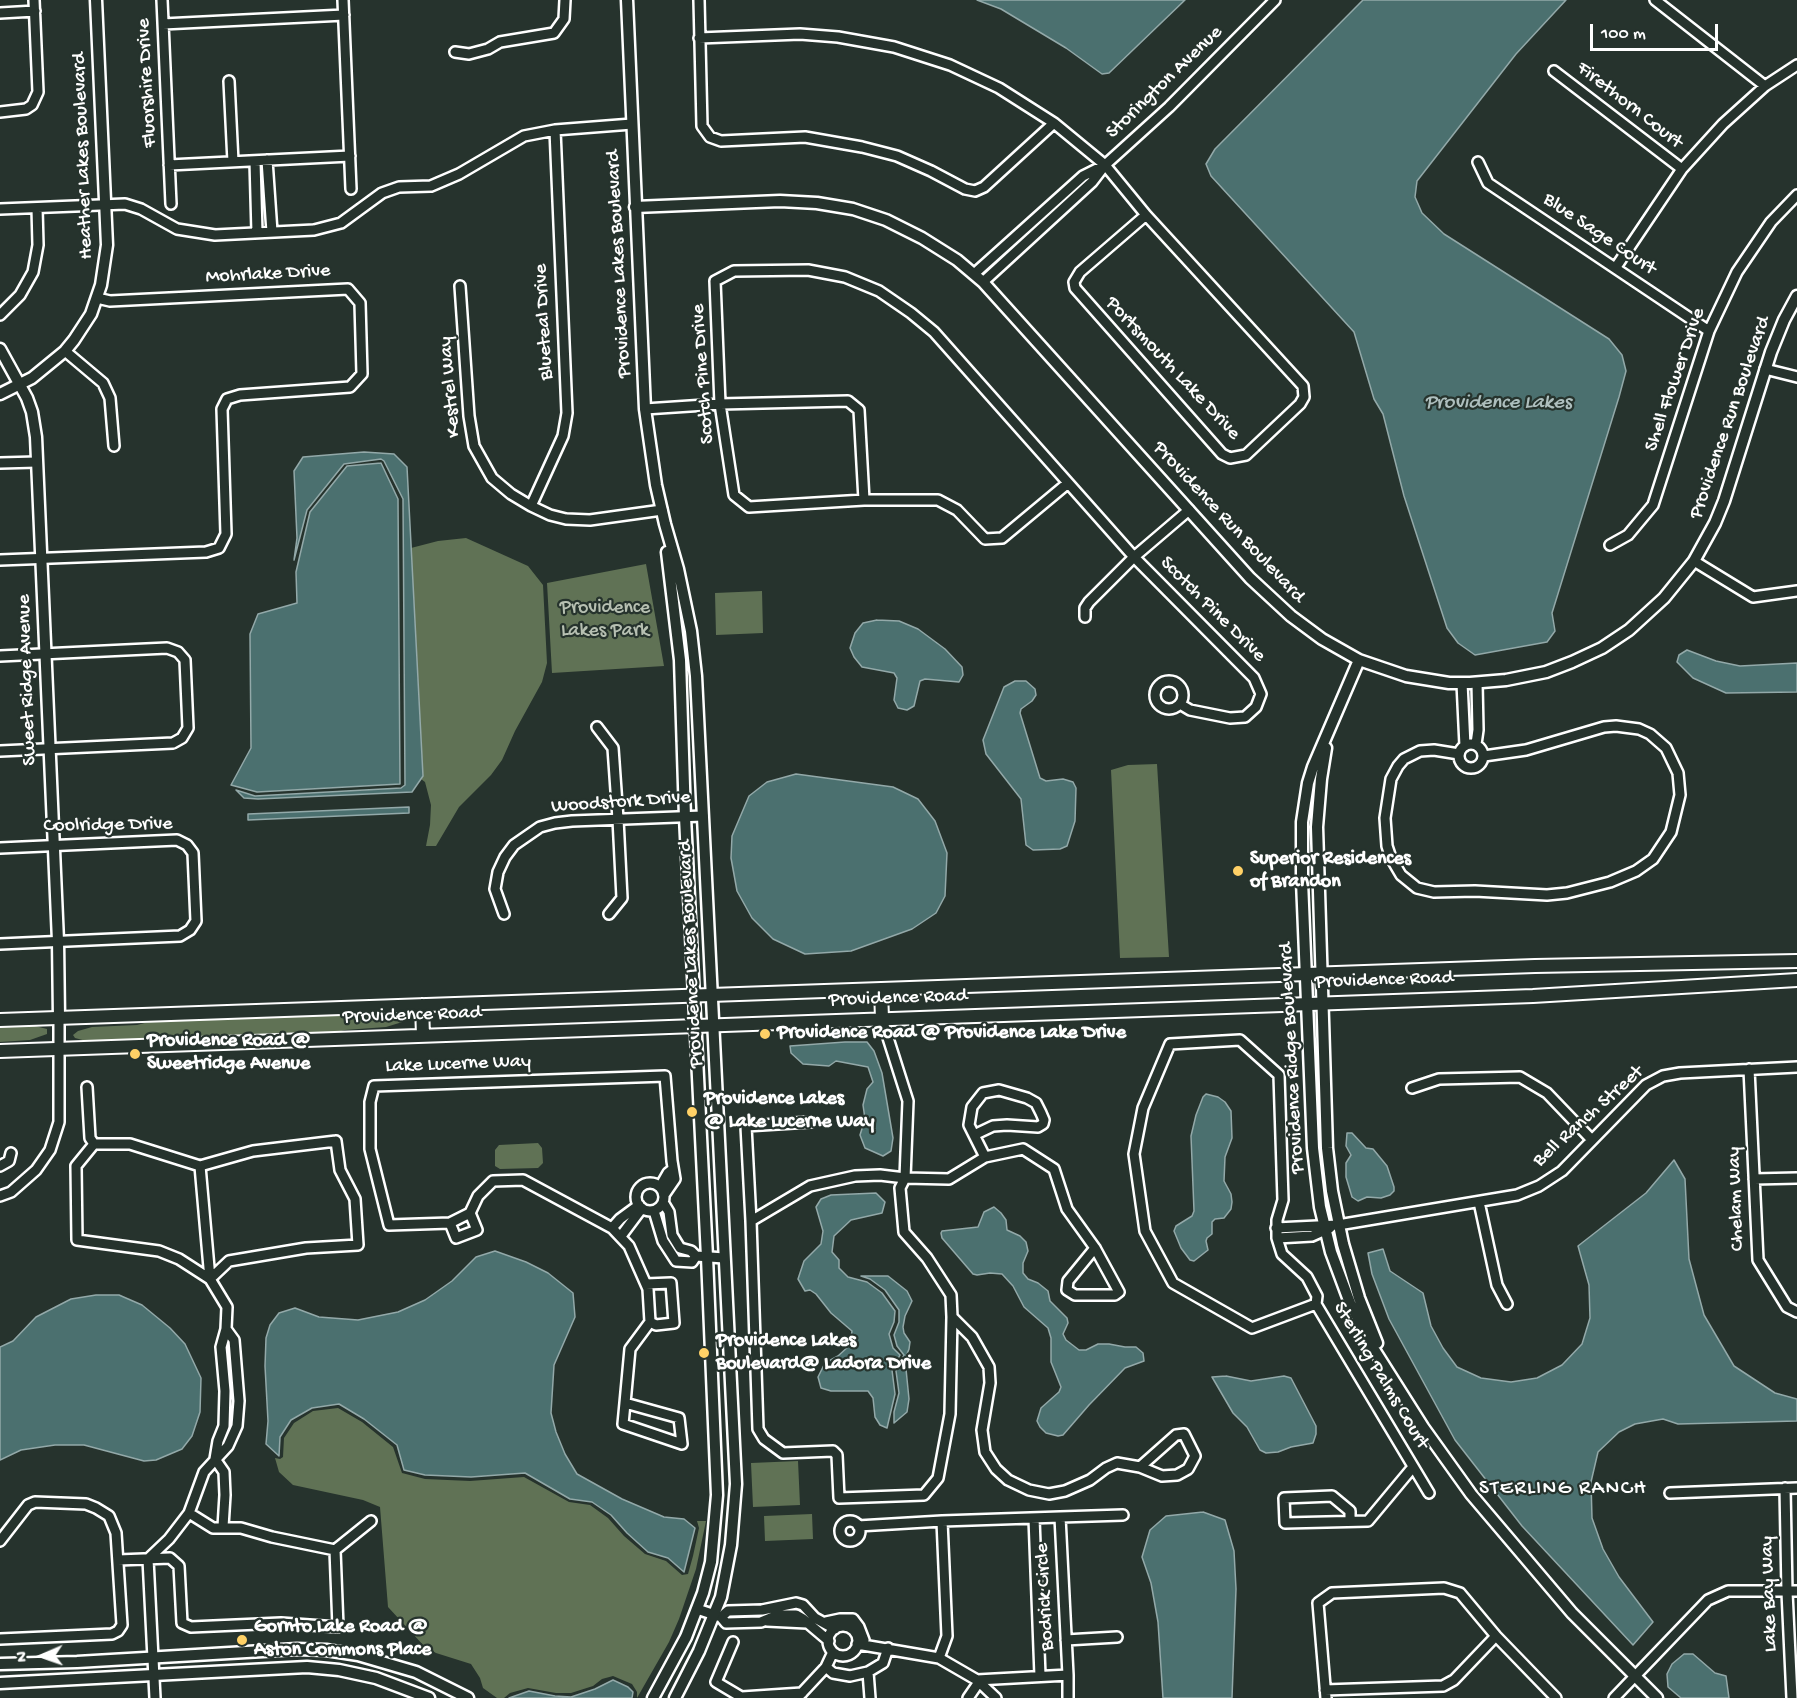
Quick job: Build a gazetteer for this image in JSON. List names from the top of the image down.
{
  "streets": {
    "main road": ["Providence Road"],
    "street": [
      "Fluorshire Drive",
      "Storington Avenue",
      "Firethorn Court",
      "Heather Lakes Boulevard",
      "Blue Sage Court",
      "Providence Lakes Boulevard",
      "Mohrlake Drive",
      "Blueteal Drive",
      "Portsmouth Lake Drive",
      "Scotch Pine Drive",
      "Shell Flower Drive",
      "Kestrel Way",
      "Providence Run Boulevard",
      "Sweet Ridge Avenue",
      "Woodstork Drive",
      "Coolridge Drive",
      "Providence Ridge Boulevard",
      "Lake Lucerne Way",
      "Bell Ranch Street",
      "Chelam Way",
      "Sterling Palms Court",
      "Lake Bay Way",
      "Bodrick Circle"
    ]
  },
  "crossings": [
    ["Storington Avenue", "Portsmouth Lake Drive"],
    ["Storington Avenue", "Providence Run Boulevard"],
    ["Heather Lakes Boulevard", "Mohrlake Drive"],
    ["Heather Lakes Boulevard", "Sweet Ridge Avenue"],
    ["Blue Sage Court", "Shell Flower Drive"],
    ["Providence Lakes Boulevard", "Kestrel Way"],
    ["Providence Lakes Boulevard", "Providence Run Boulevard"],
    ["Providence Lakes Boulevard", "Woodstork Drive"],
    ["Providence Lakes Boulevard", "Providence Road"],
    ["Mohrlake Drive", "Sweet Ridge Avenue"],
    ["Blueteal Drive", "Kestrel Way"],
    ["Providence Run Boulevard", "Providence Ridge Boulevard"],
    ["Sweet Ridge Avenue", "Coolridge Drive"],
    ["Sweet Ridge Avenue", "Providence Road"],
    ["Providence Road", "Providence Ridge Boulevard"],
    ["Providence Ridge Boulevard", "Bell Ranch Street"],
    ["Bell Ranch Street", "Chelam Way"]
  ],
  "districts": ["STERLING RANCH"],
  "water": ["Providence Lakes"],
  "parks": ["Providence Lakes Park"],
  "places": [
    "Superior Residences of Brandon",
    "Providence Road @ Providence Lake Drive",
    "Providence Road @ Sweetridge Avenue",
    "Providence Lakes @ Lake Lucerne Way",
    "Providence Lakes Boulevard@ Ladora Drive",
    "Gornto Lake Road @ Aston Commons Place"
  ],
  "scale_bar": "100 m",
  "north": "left"
}
